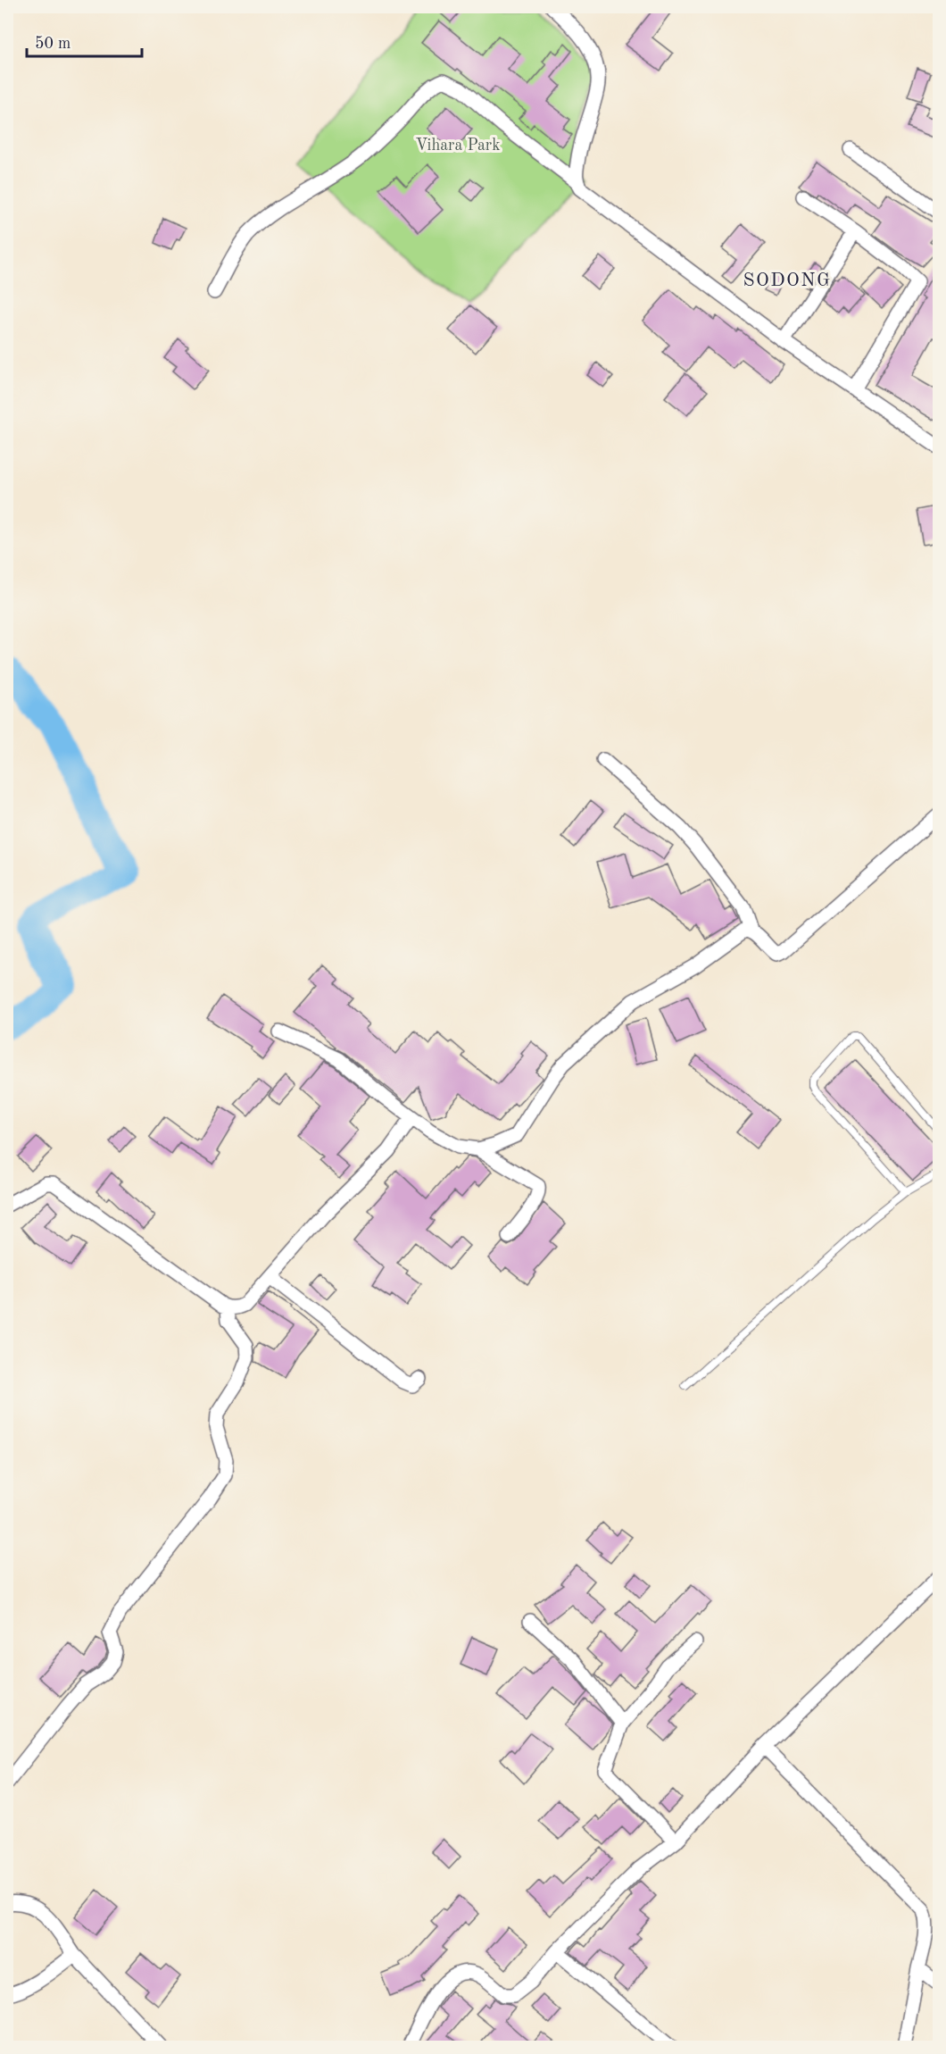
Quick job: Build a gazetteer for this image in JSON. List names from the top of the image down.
{
  "districts": ["SODONG"],
  "parks": ["Vihara Park"],
  "scale_bar": "50 m"
}
